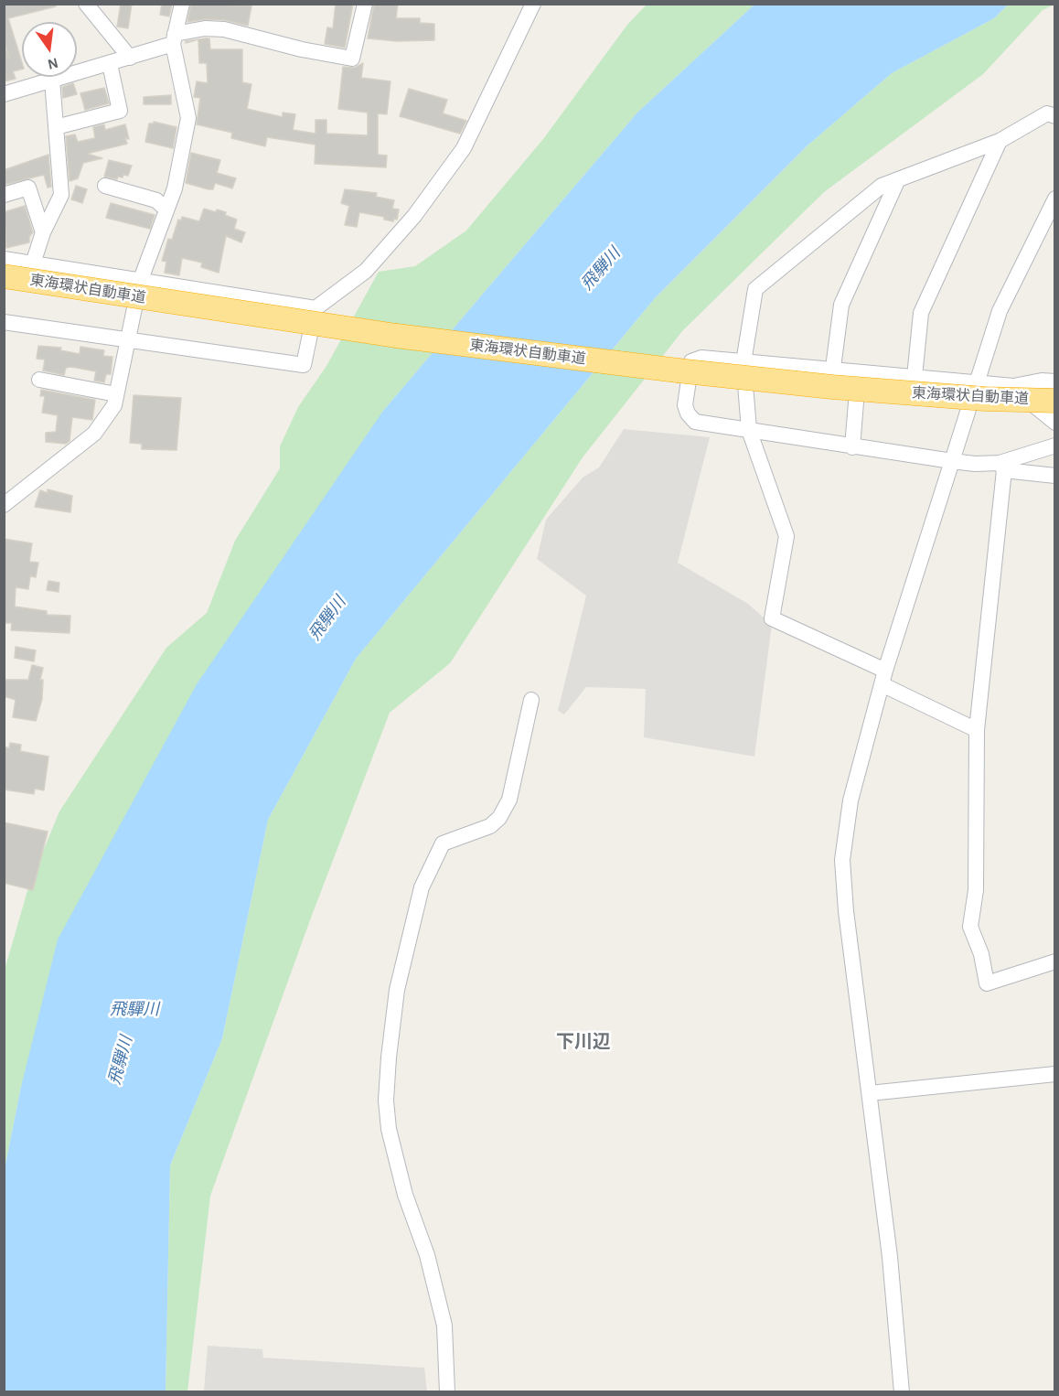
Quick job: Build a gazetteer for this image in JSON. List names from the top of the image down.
{
  "streets": {
    "highway": ["東海環状自動車道"]
  },
  "districts": ["下川辺"],
  "water": ["飛騨川", "飛驒川"],
  "north": "bottom"
}
